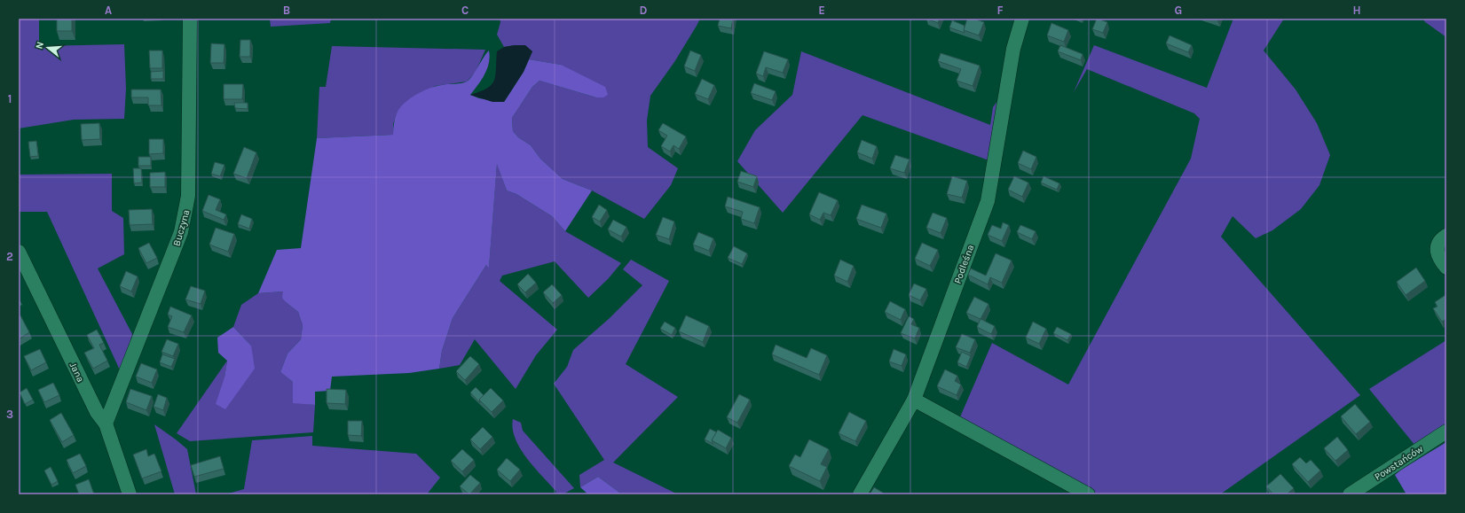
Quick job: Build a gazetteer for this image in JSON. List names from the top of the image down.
{
  "streets": {
    "street": [
      "Buczyna",
      "Podleśna",
      "Jana",
      "Powstańców"
    ]
  },
  "crossings": [
    ["Buczyna", "Jana"]
  ],
  "north": "left",
  "grid": {
    "columns": [
      "A",
      "B",
      "C",
      "D",
      "E",
      "F",
      "G",
      "H"
    ],
    "rows": ["1", "2", "3"]
  }
}
